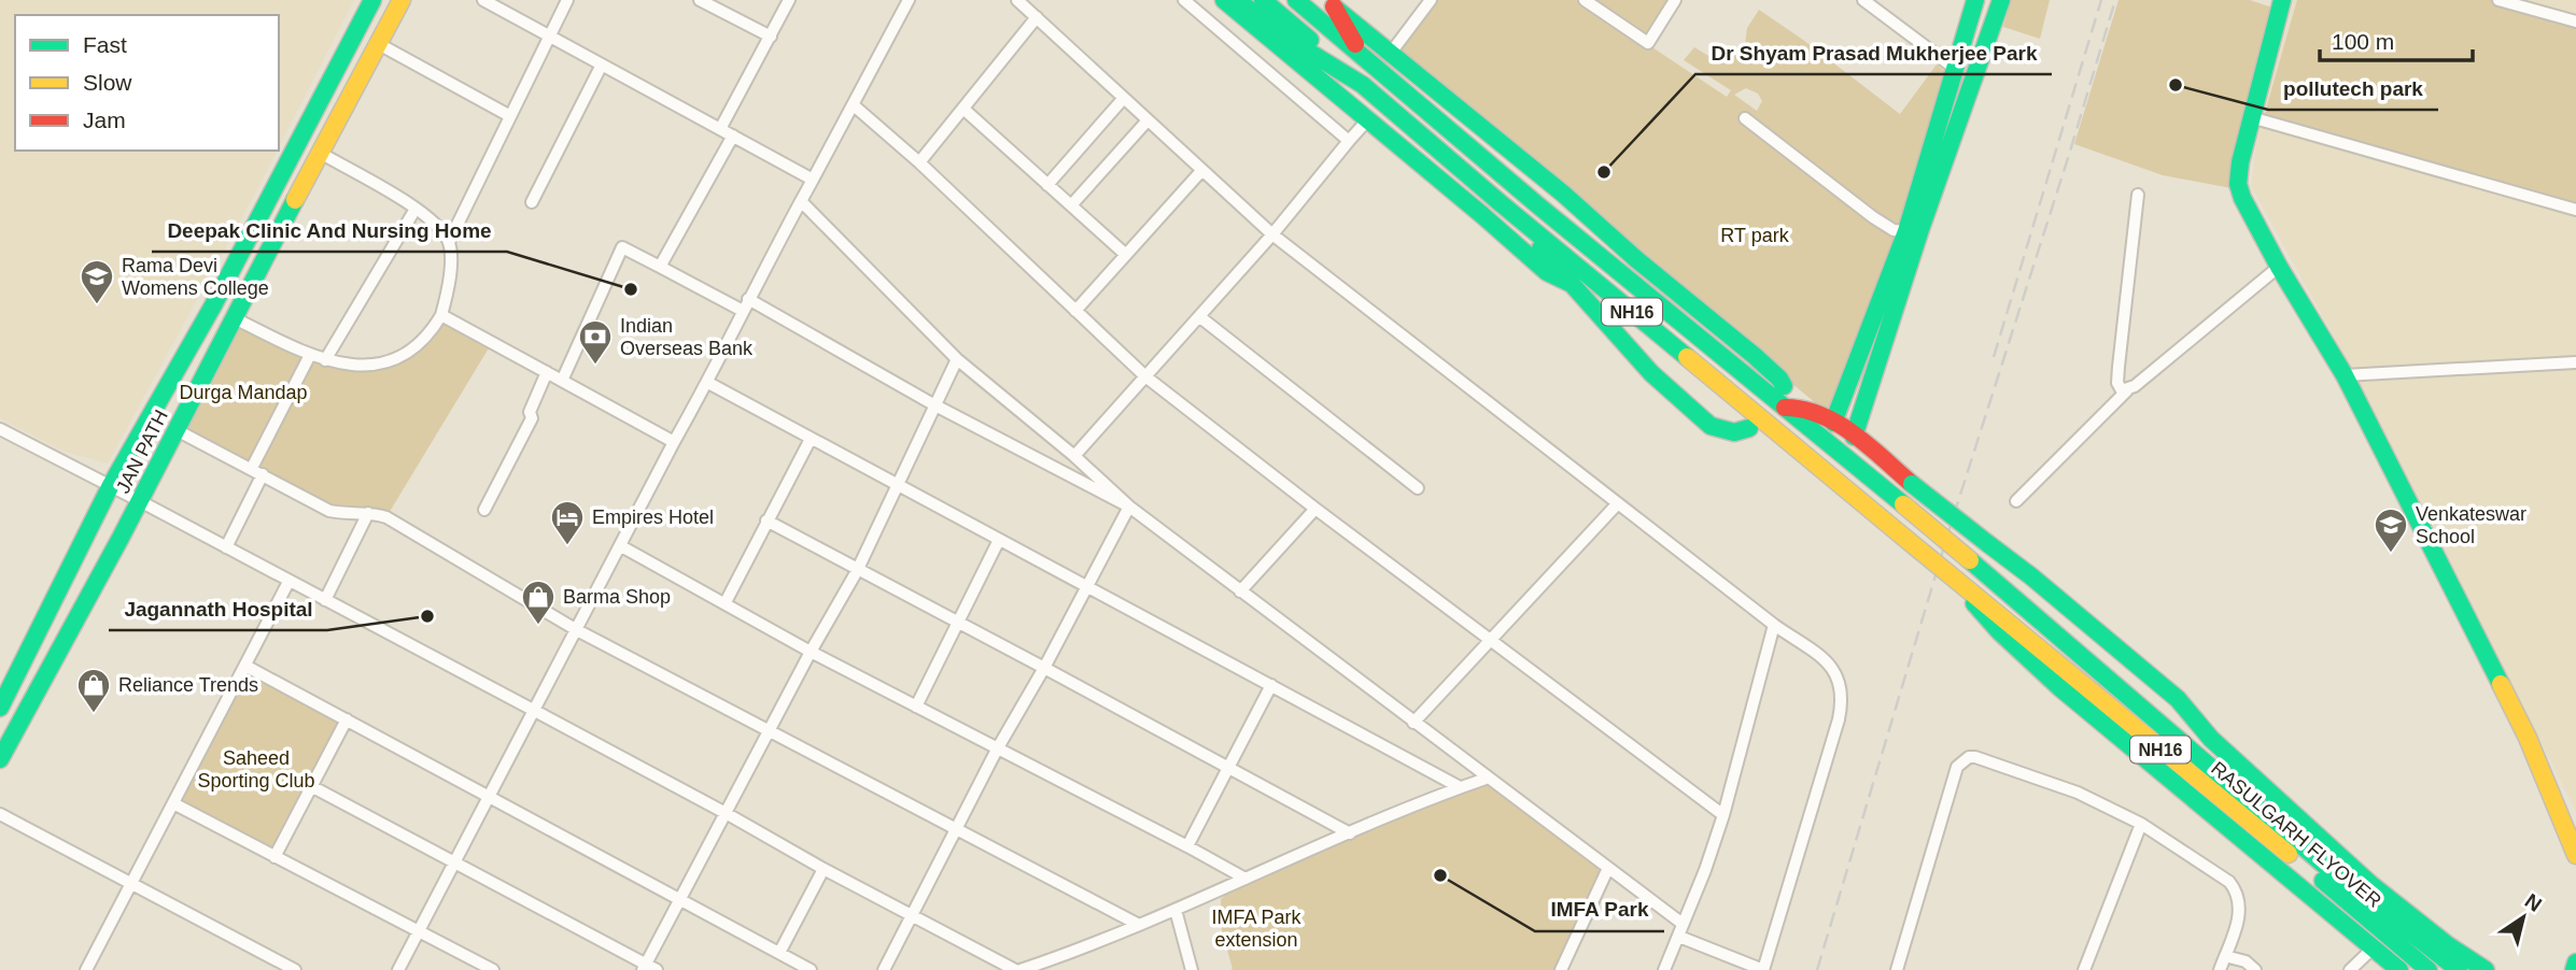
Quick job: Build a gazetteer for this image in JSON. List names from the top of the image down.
{
  "streets": {
    "main road": ["NH16", "JAN PATH", "RASULGARH FLYOVER"]
  },
  "crossings": [
    ["NH16", "RASULGARH FLYOVER"]
  ],
  "parks": [
    "RT park",
    "Durga Mandap",
    "Saheed Sporting Club",
    "IMFA Park extension"
  ],
  "places": {
    "other": [
      "pollutech park",
      "Dr Shyam Prasad Mukherjee Park",
      "Deepak Clinic And Nursing Home",
      "Jagannath Hospital",
      "IMFA Park"
    ],
    "school or university": ["Rama Devi Womens College", "Venkateswar School"],
    "bank": ["Indian Overseas Bank"],
    "hotel": ["Empires Hotel"],
    "shop": ["Barma Shop", "Reliance Trends"]
  },
  "legend": ["Fast", "Slow", "Jam"],
  "scale_bar": "100 m",
  "north": "top right"
}
